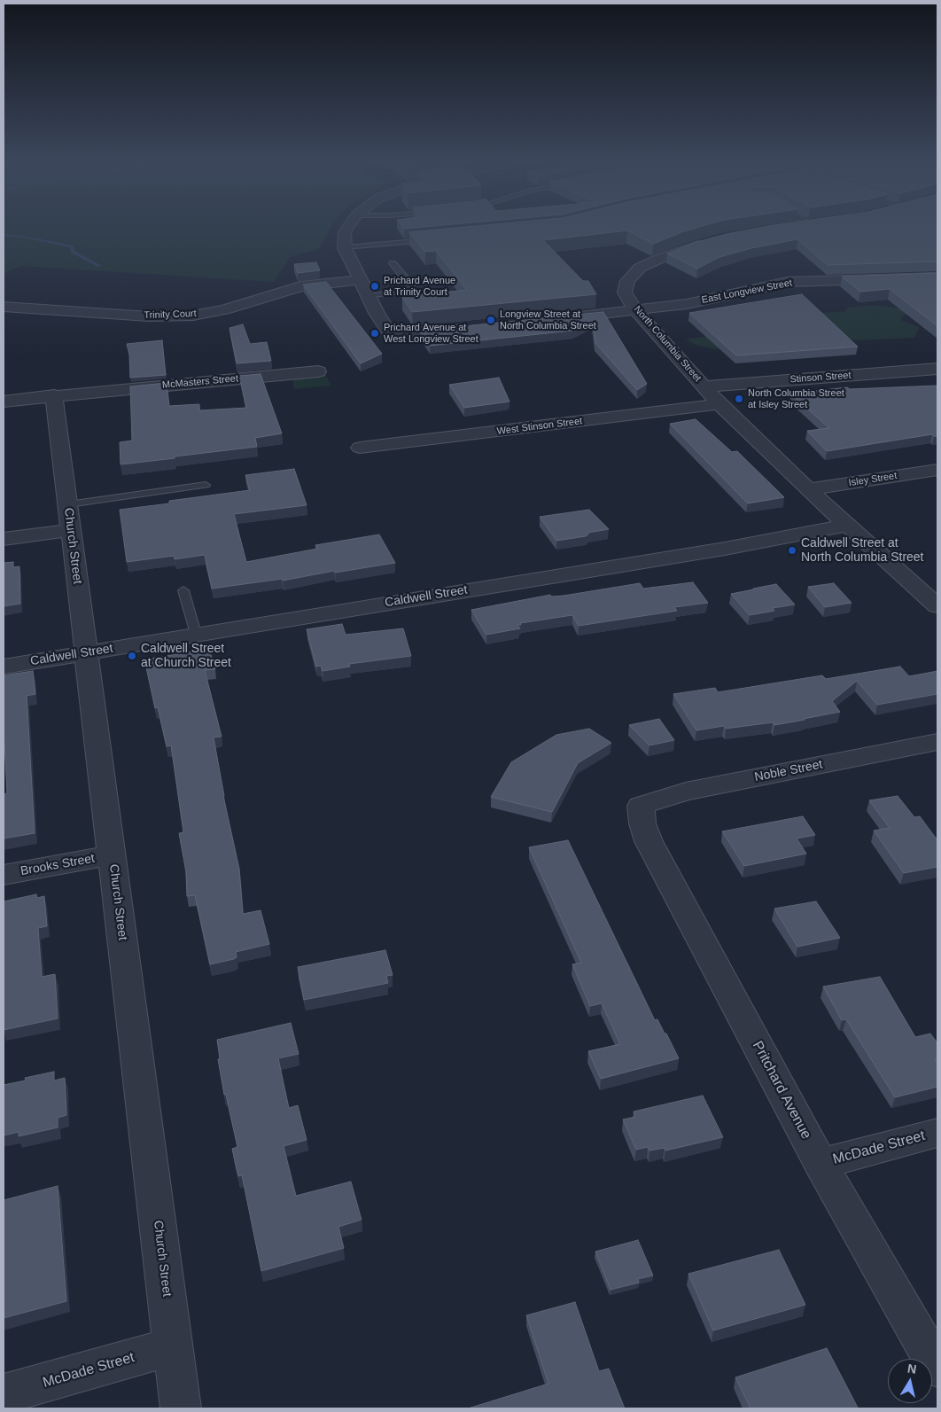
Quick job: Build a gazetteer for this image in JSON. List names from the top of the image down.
{
  "streets": {
    "street": [
      "East Longview Street",
      "Trinity Court",
      "North Columbia Street",
      "Stinson Street",
      "McMasters Street",
      "West Stinson Street",
      "Isley Street",
      "Church Street",
      "Caldwell Street",
      "Noble Street",
      "Brooks Street",
      "Pritchard Avenue",
      "McDade Street"
    ]
  },
  "crossings": [
    ["East Longview Street", "North Columbia Street"],
    ["North Columbia Street", "Stinson Street"],
    ["North Columbia Street", "West Stinson Street"],
    ["North Columbia Street", "Isley Street"],
    ["North Columbia Street", "Caldwell Street"],
    ["McMasters Street", "Church Street"],
    ["Church Street", "Caldwell Street"],
    ["Church Street", "Brooks Street"],
    ["Church Street", "McDade Street"],
    ["Noble Street", "Pritchard Avenue"],
    ["Pritchard Avenue", "McDade Street"]
  ],
  "places": [
    "Prichard Avenue at Trinity Court",
    "Longview Street at North Columbia Street",
    "Prichard Avenue at West Longview Street",
    "North Columbia Street at Isley Street",
    "Caldwell Street at North Columbia Street",
    "Caldwell Street at Church Street"
  ],
  "north": "top"
}
